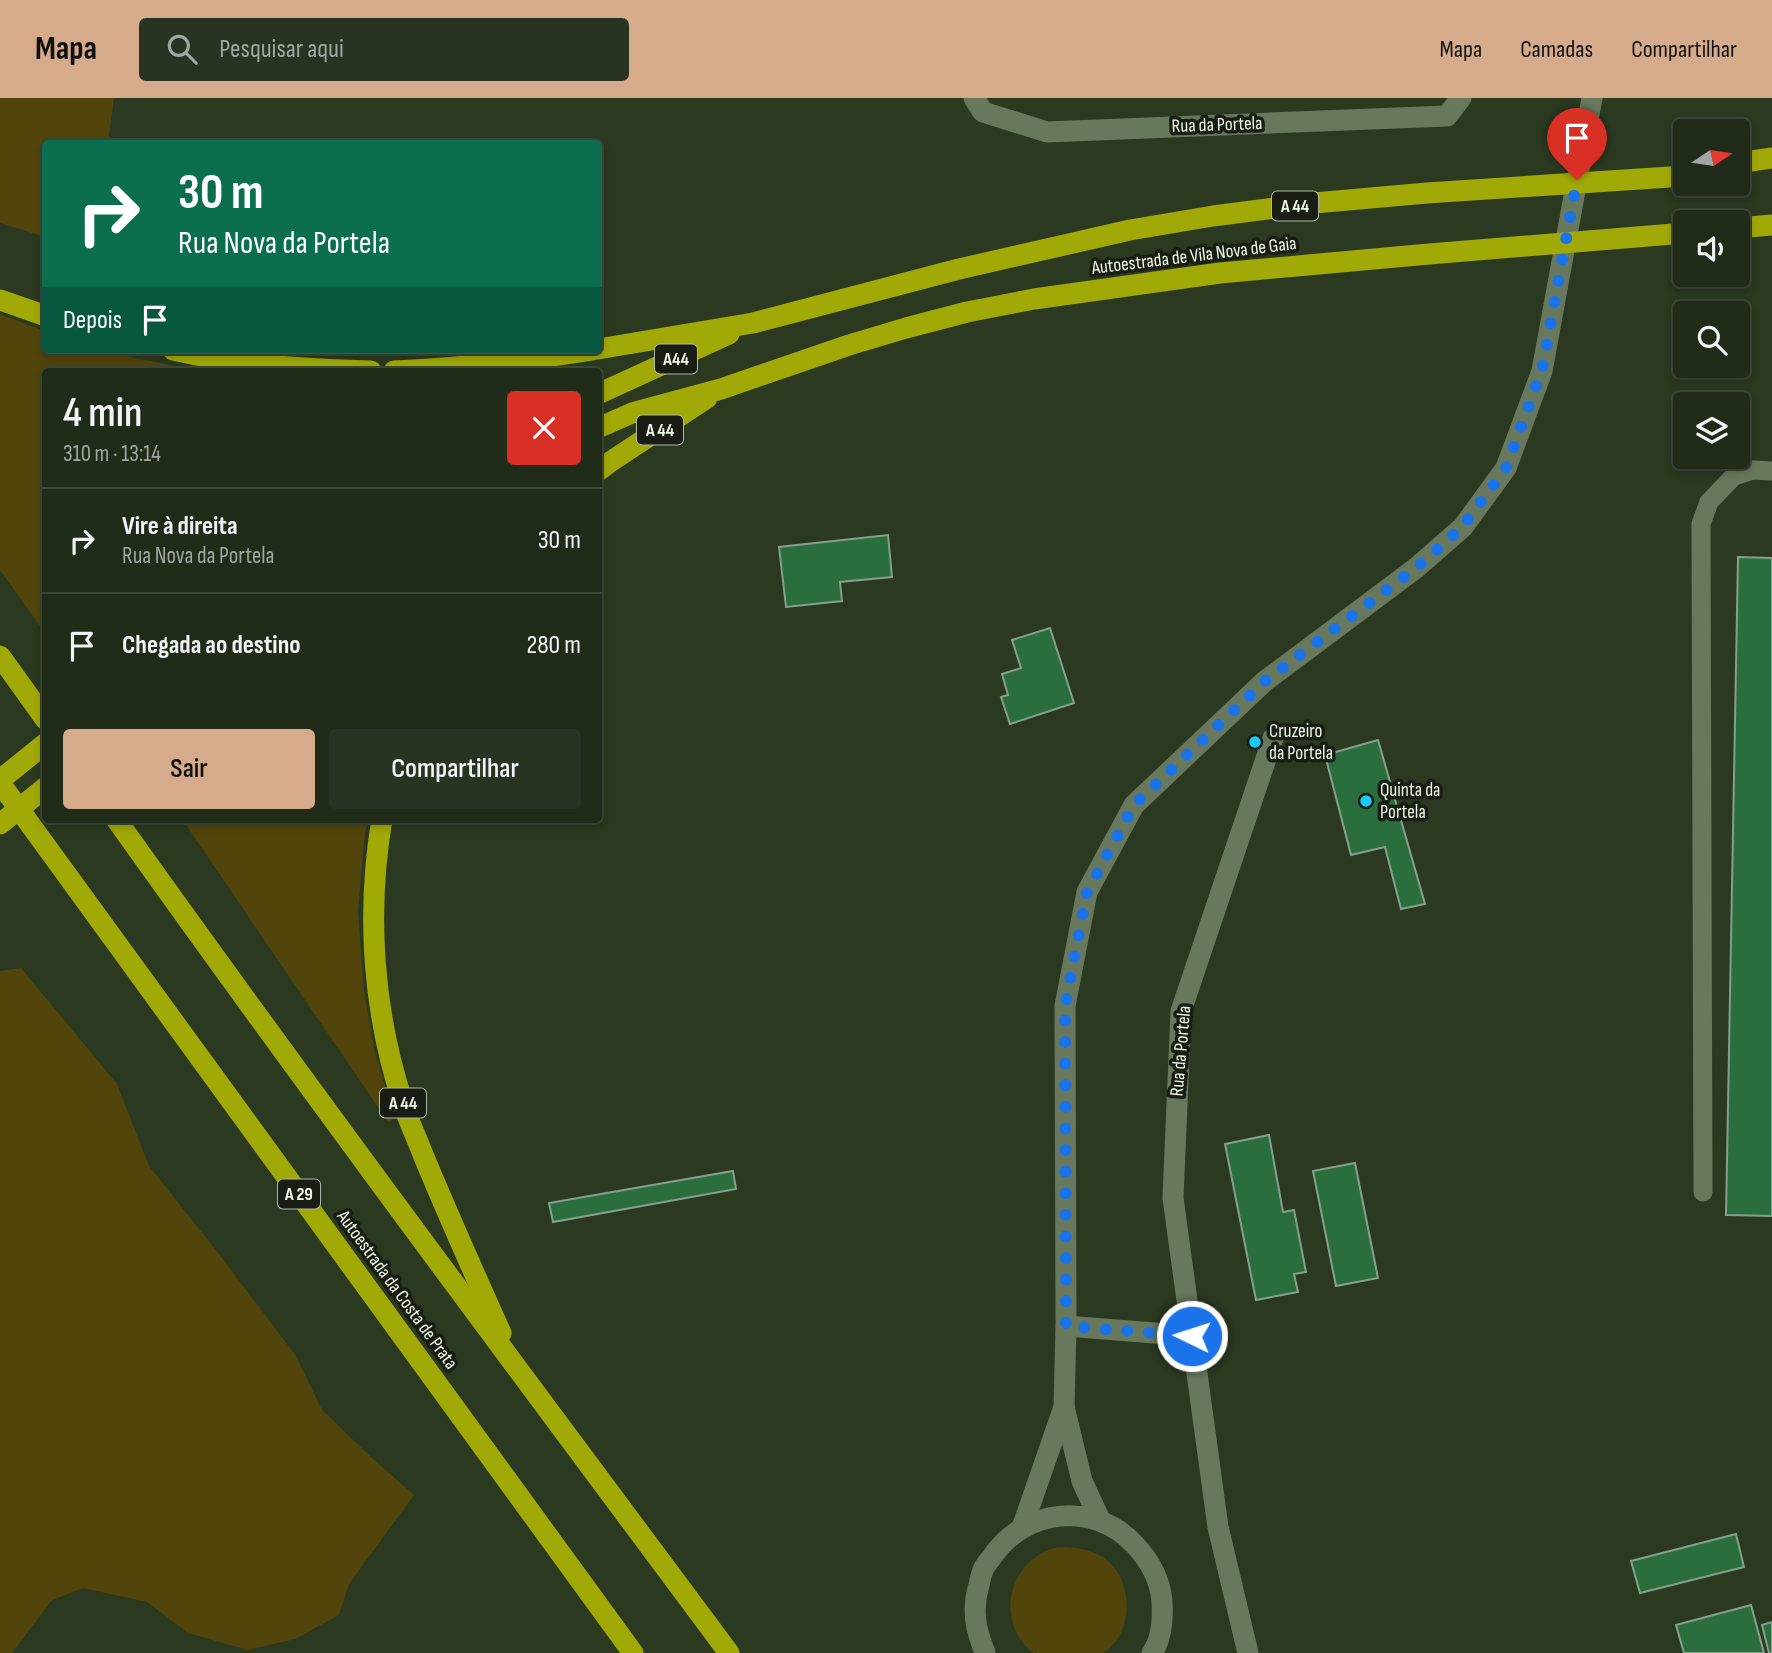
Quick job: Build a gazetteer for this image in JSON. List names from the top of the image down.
{
  "streets": {
    "highway": [
      "A 44",
      "Autoestrada de Vila Nova de Gaia",
      "A44",
      "A 29",
      "Autoestrada da Costa de Prata"
    ],
    "main road": ["Rua da Portela"]
  },
  "crossings": [
    ["A 44", "Autoestrada de Vila Nova de Gaia"],
    ["A 44", "A44"],
    ["Autoestrada de Vila Nova de Gaia", "A44"]
  ],
  "places": ["Cruzeiro da Portela", "Quinta da Portela"],
  "north": "right",
  "page": {
    "header": "Mapa",
    "search": "Pesquisar aqui",
    "nav": ["Mapa", "Camadas", "Compartilhar"],
    "turn": ["30 m", "Rua Nova da Portela"],
    "then": "Depois",
    "heading": ["4 min", "310 m · 13:14"],
    "list": [
      {
        "name": "Vire à direita",
        "note": "Rua Nova da Portela",
        "value": "30 m"
      },
      {
        "name": "Chegada ao destino",
        "value": "280 m"
      }
    ],
    "buttons": ["Sair", "Compartilhar"]
  }
}
